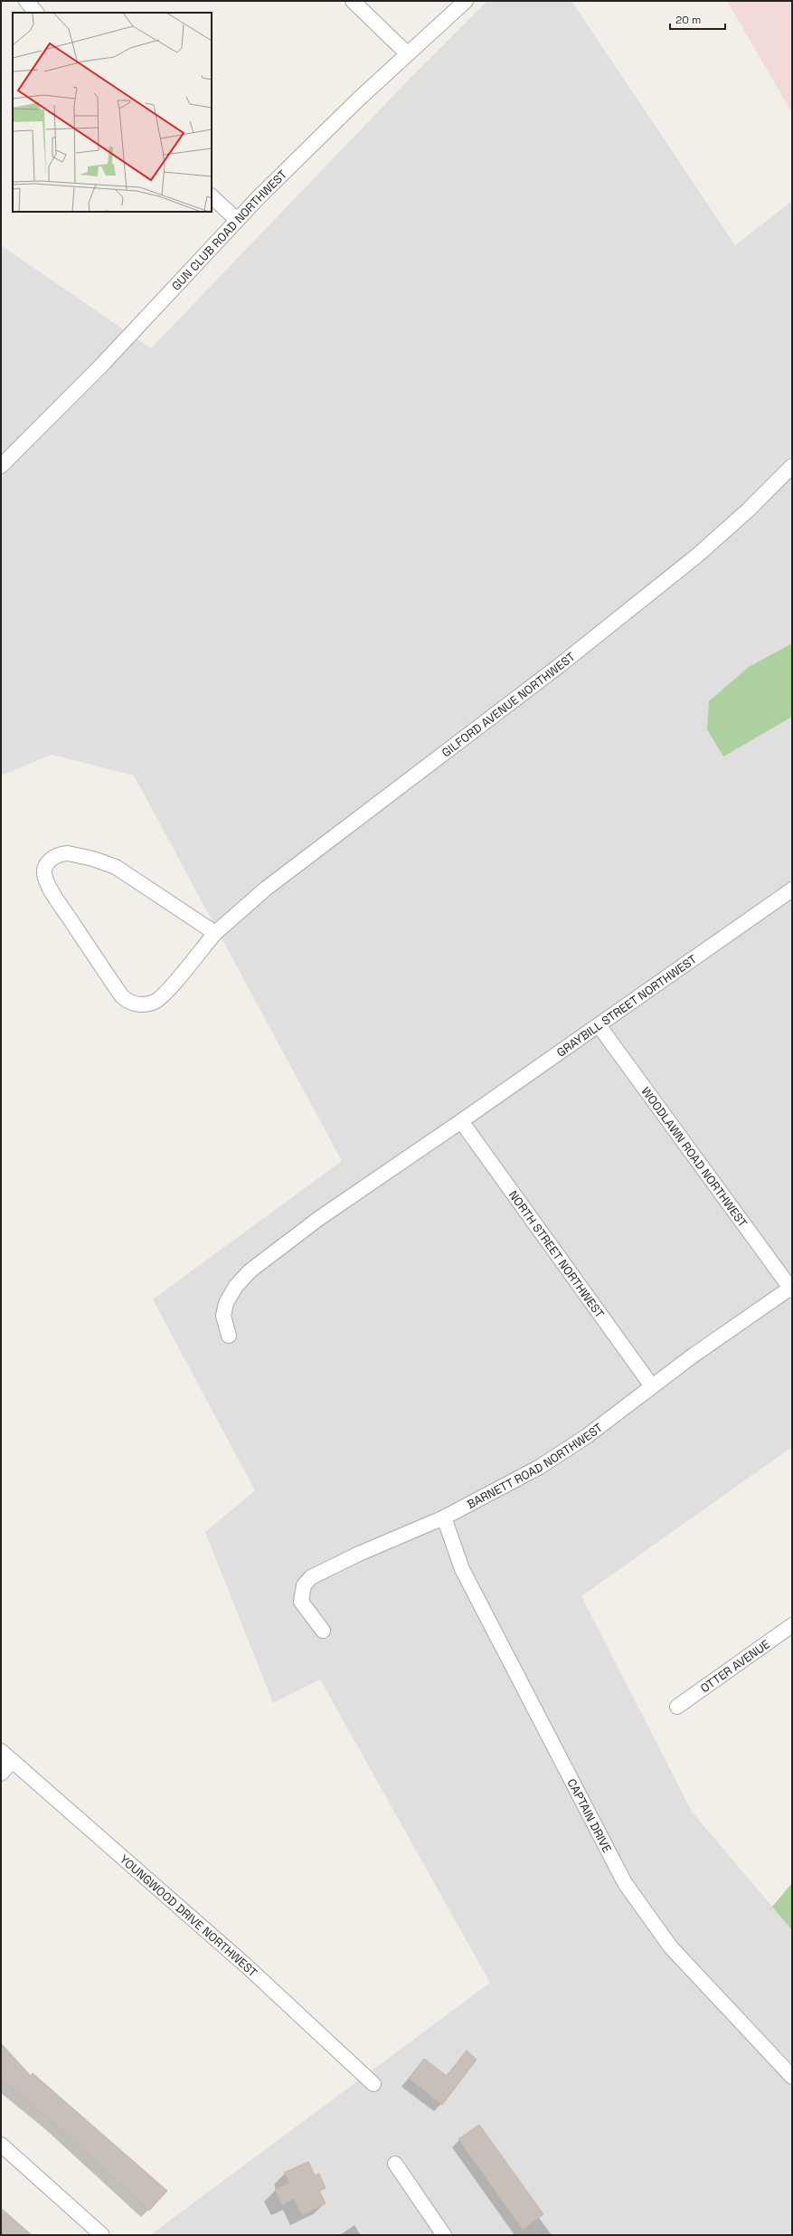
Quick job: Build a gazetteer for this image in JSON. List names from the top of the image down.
{
  "streets": {
    "street": [
      "GUN CLUB ROAD NORTHWEST",
      "GILFORD AVENUE NORTHWEST",
      "GRAYBILL STREET NORTHWEST",
      "WOODLAWN ROAD NORTHWEST",
      "NORTH STREET NORTHWEST",
      "BARNETT ROAD NORTHWEST",
      "OTTER AVENUE",
      "CAPTAIN DRIVE",
      "YOUNGWOOD DRIVE NORTHWEST"
    ]
  },
  "crossings": [
    ["GRAYBILL STREET NORTHWEST", "WOODLAWN ROAD NORTHWEST"],
    ["GRAYBILL STREET NORTHWEST", "NORTH STREET NORTHWEST"],
    ["WOODLAWN ROAD NORTHWEST", "BARNETT ROAD NORTHWEST"],
    ["NORTH STREET NORTHWEST", "BARNETT ROAD NORTHWEST"],
    ["BARNETT ROAD NORTHWEST", "CAPTAIN DRIVE"]
  ],
  "scale_bar": "20 m"
}
